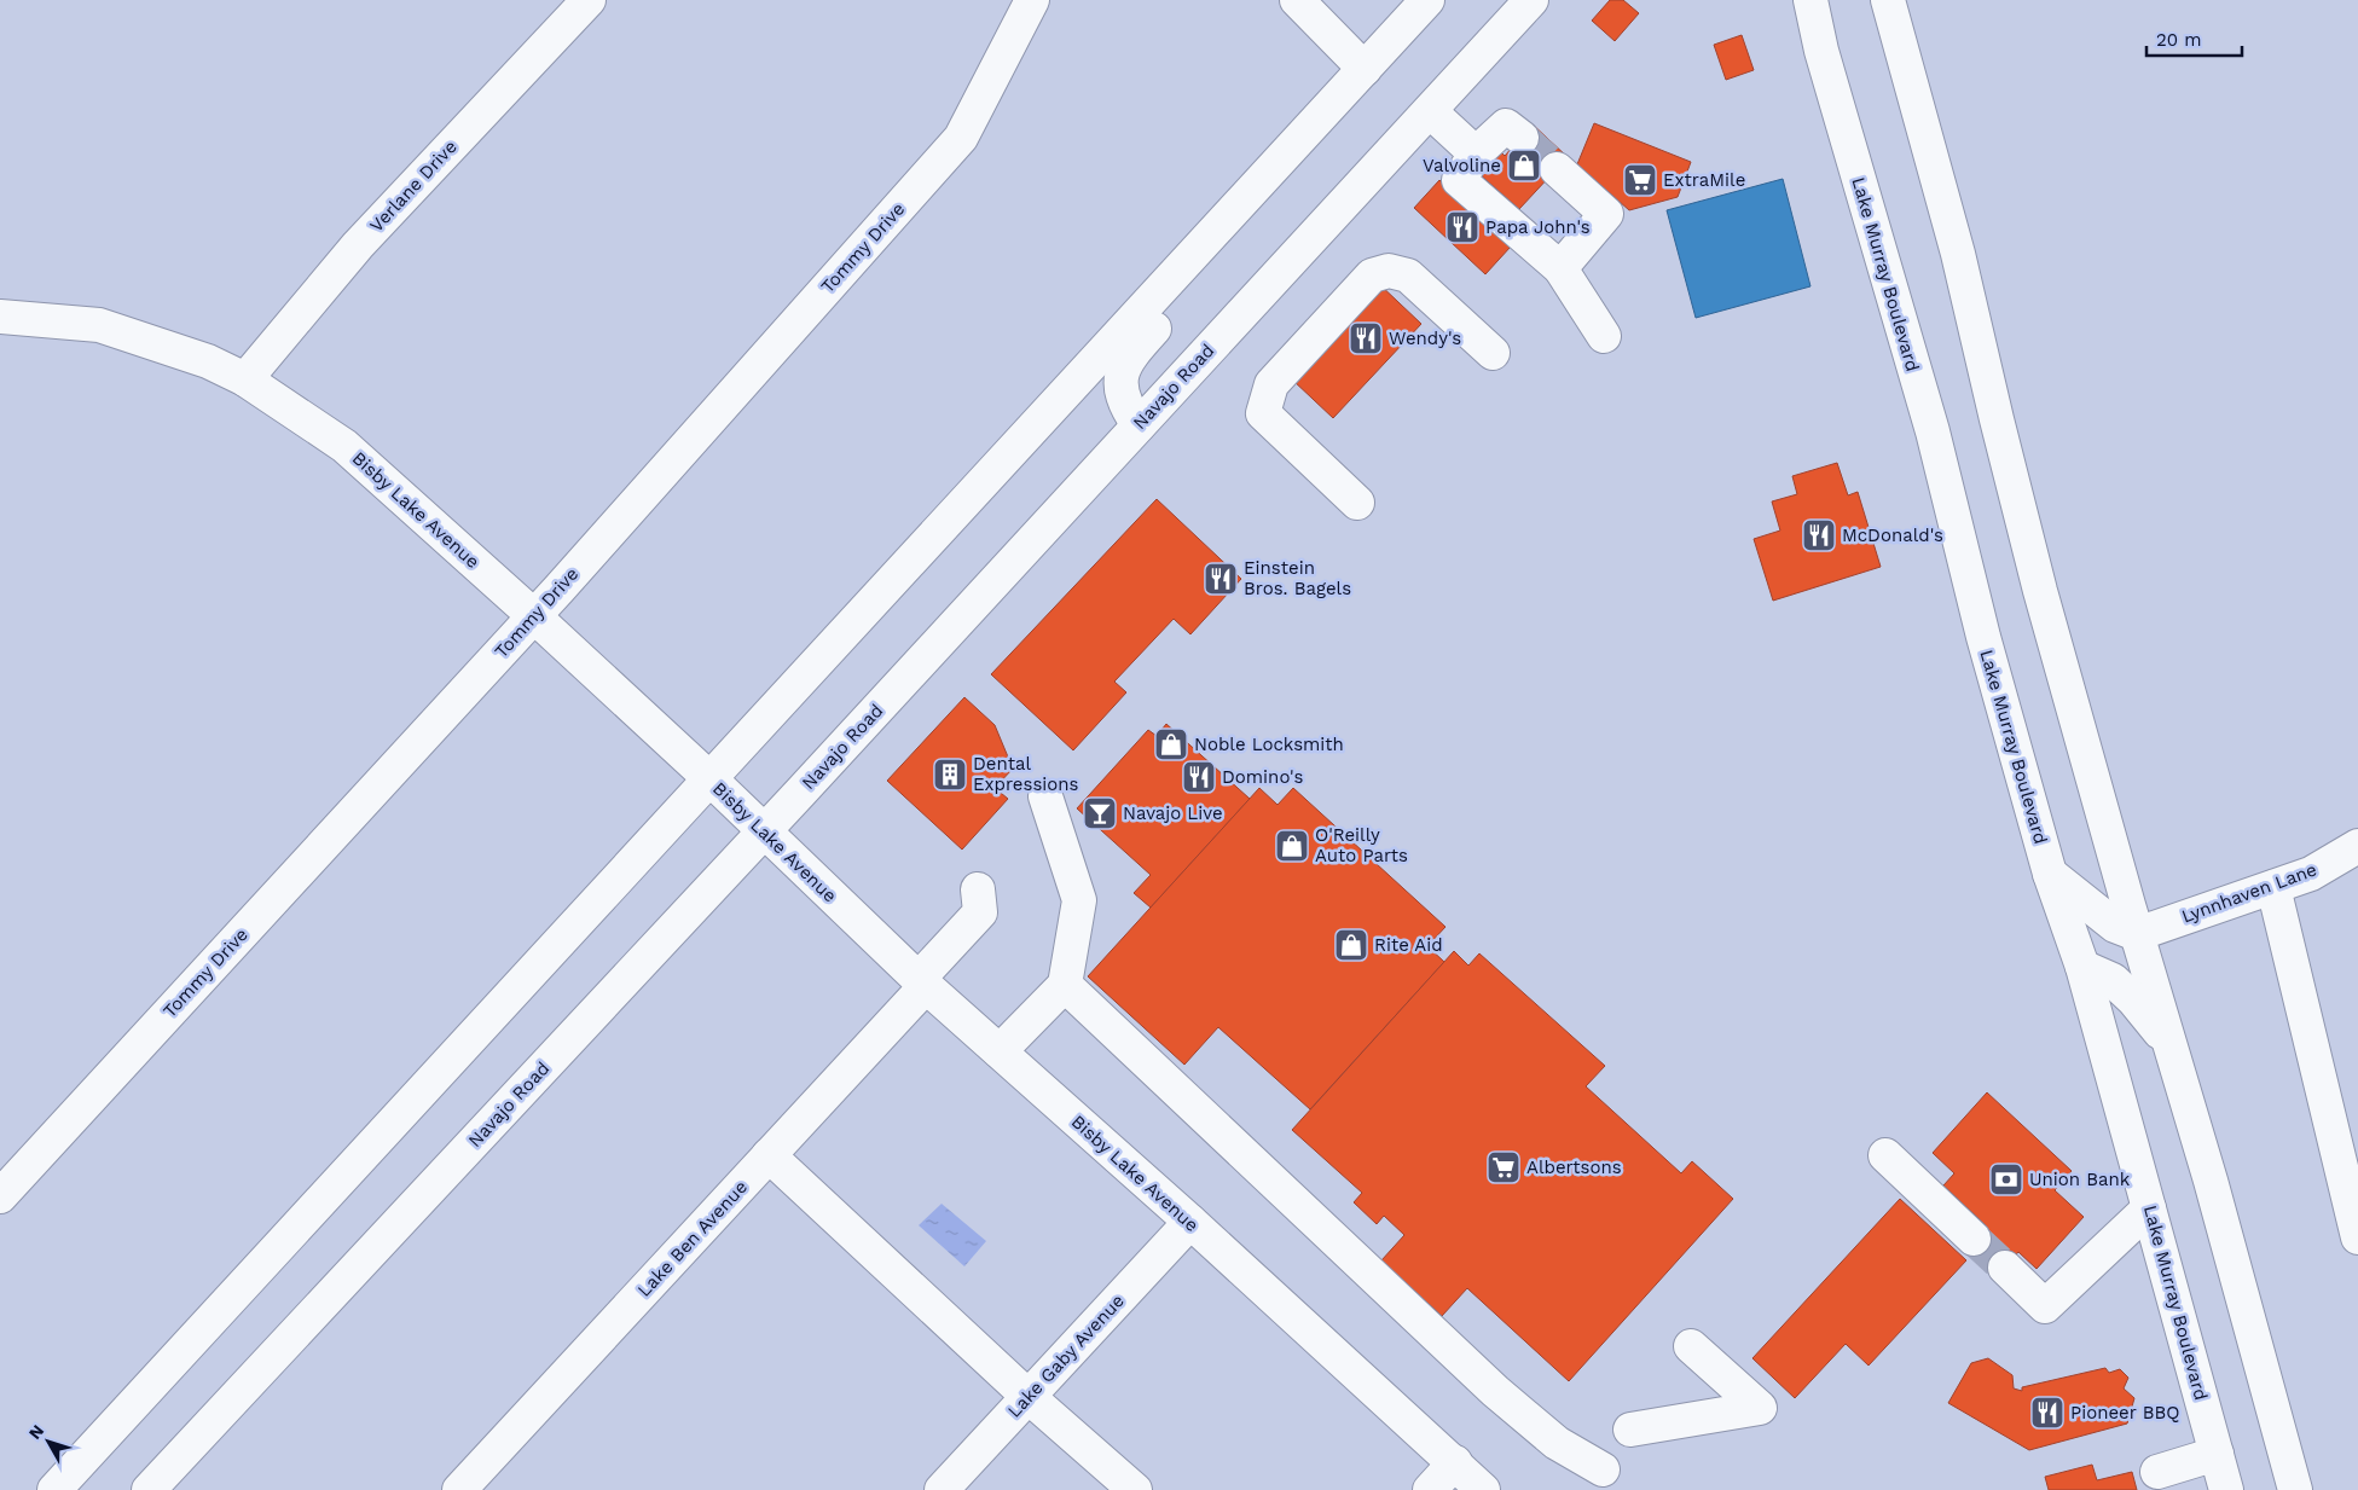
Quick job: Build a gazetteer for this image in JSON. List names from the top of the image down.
{
  "streets": {
    "main road": [
      "Verlane Drive",
      "Tommy Drive",
      "Lake Murray Boulevard",
      "Navajo Road",
      "Bisby Lake Avenue",
      "Lynnhaven Lane",
      "Lake Ben Avenue",
      "Lake Gaby Avenue"
    ]
  },
  "crossings": [
    ["Verlane Drive", "Bisby Lake Avenue"],
    ["Tommy Drive", "Bisby Lake Avenue"],
    ["Navajo Road", "Bisby Lake Avenue"],
    ["Bisby Lake Avenue", "Lake Ben Avenue"],
    ["Bisby Lake Avenue", "Lake Gaby Avenue"]
  ],
  "places": {
    "shop": [
      "Valvoline",
      "Noble Locksmith",
      "O'Reilly Auto Parts",
      "Rite Aid"
    ],
    "supermarket": ["ExtraMile", "Albertsons"],
    "restaurant": [
      "Papa John's",
      "Wendy's",
      "McDonald's",
      "Einstein Bros. Bagels",
      "Domino's",
      "Pioneer BBQ"
    ],
    "building": ["Dental Expressions"],
    "bar": ["Navajo Live"],
    "bank": ["Union Bank"]
  },
  "scale_bar": "20 m",
  "north": "top left"
}
